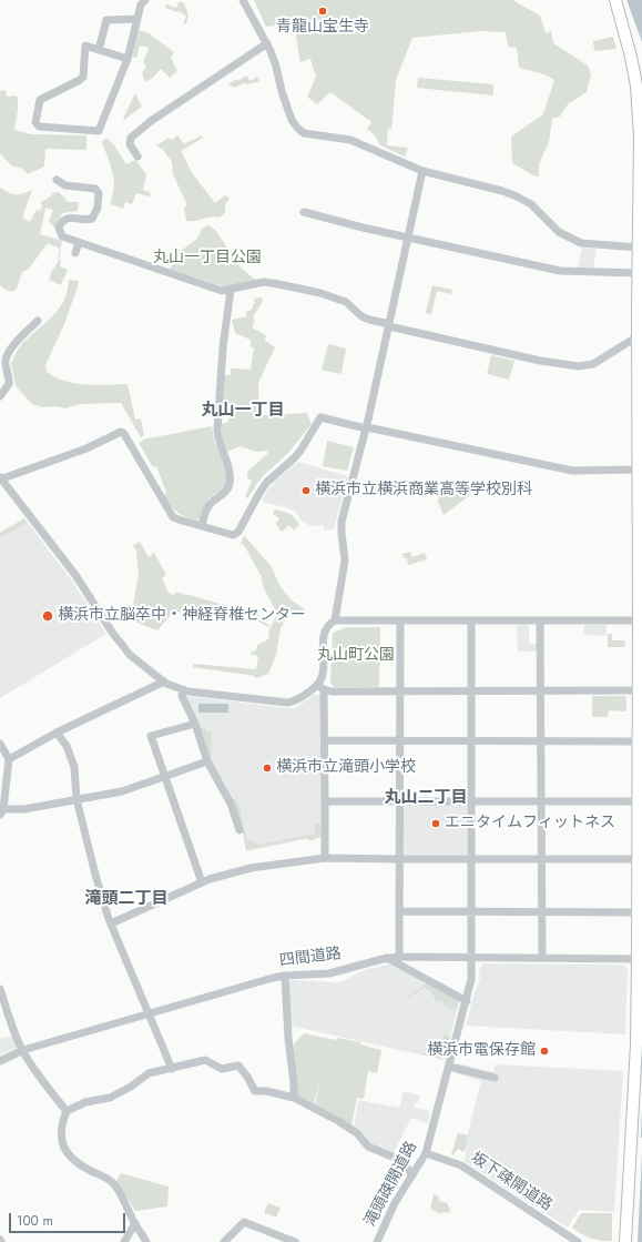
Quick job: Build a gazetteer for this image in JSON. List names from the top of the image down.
{
  "streets": {
    "street": ["四間道路", "坂下疎開道路", "滝頭疎開道路"]
  },
  "crossings": [
    ["四間道路", "滝頭疎開道路"],
    ["坂下疎開道路", "滝頭疎開道路"]
  ],
  "districts": ["丸山一丁目", "丸山二丁目", "滝頭二丁目"],
  "parks": ["丸山一丁目公園", "丸山町公園"],
  "places": [
    "青龍山宝生寺",
    "横浜市立横浜商業高等学校別科",
    "横浜市立脳卒中・神経脊椎センター",
    "横浜市立滝頭小学校",
    "エニタイムフィットネス",
    "横浜市電保存館"
  ],
  "scale_bar": "100 m"
}
